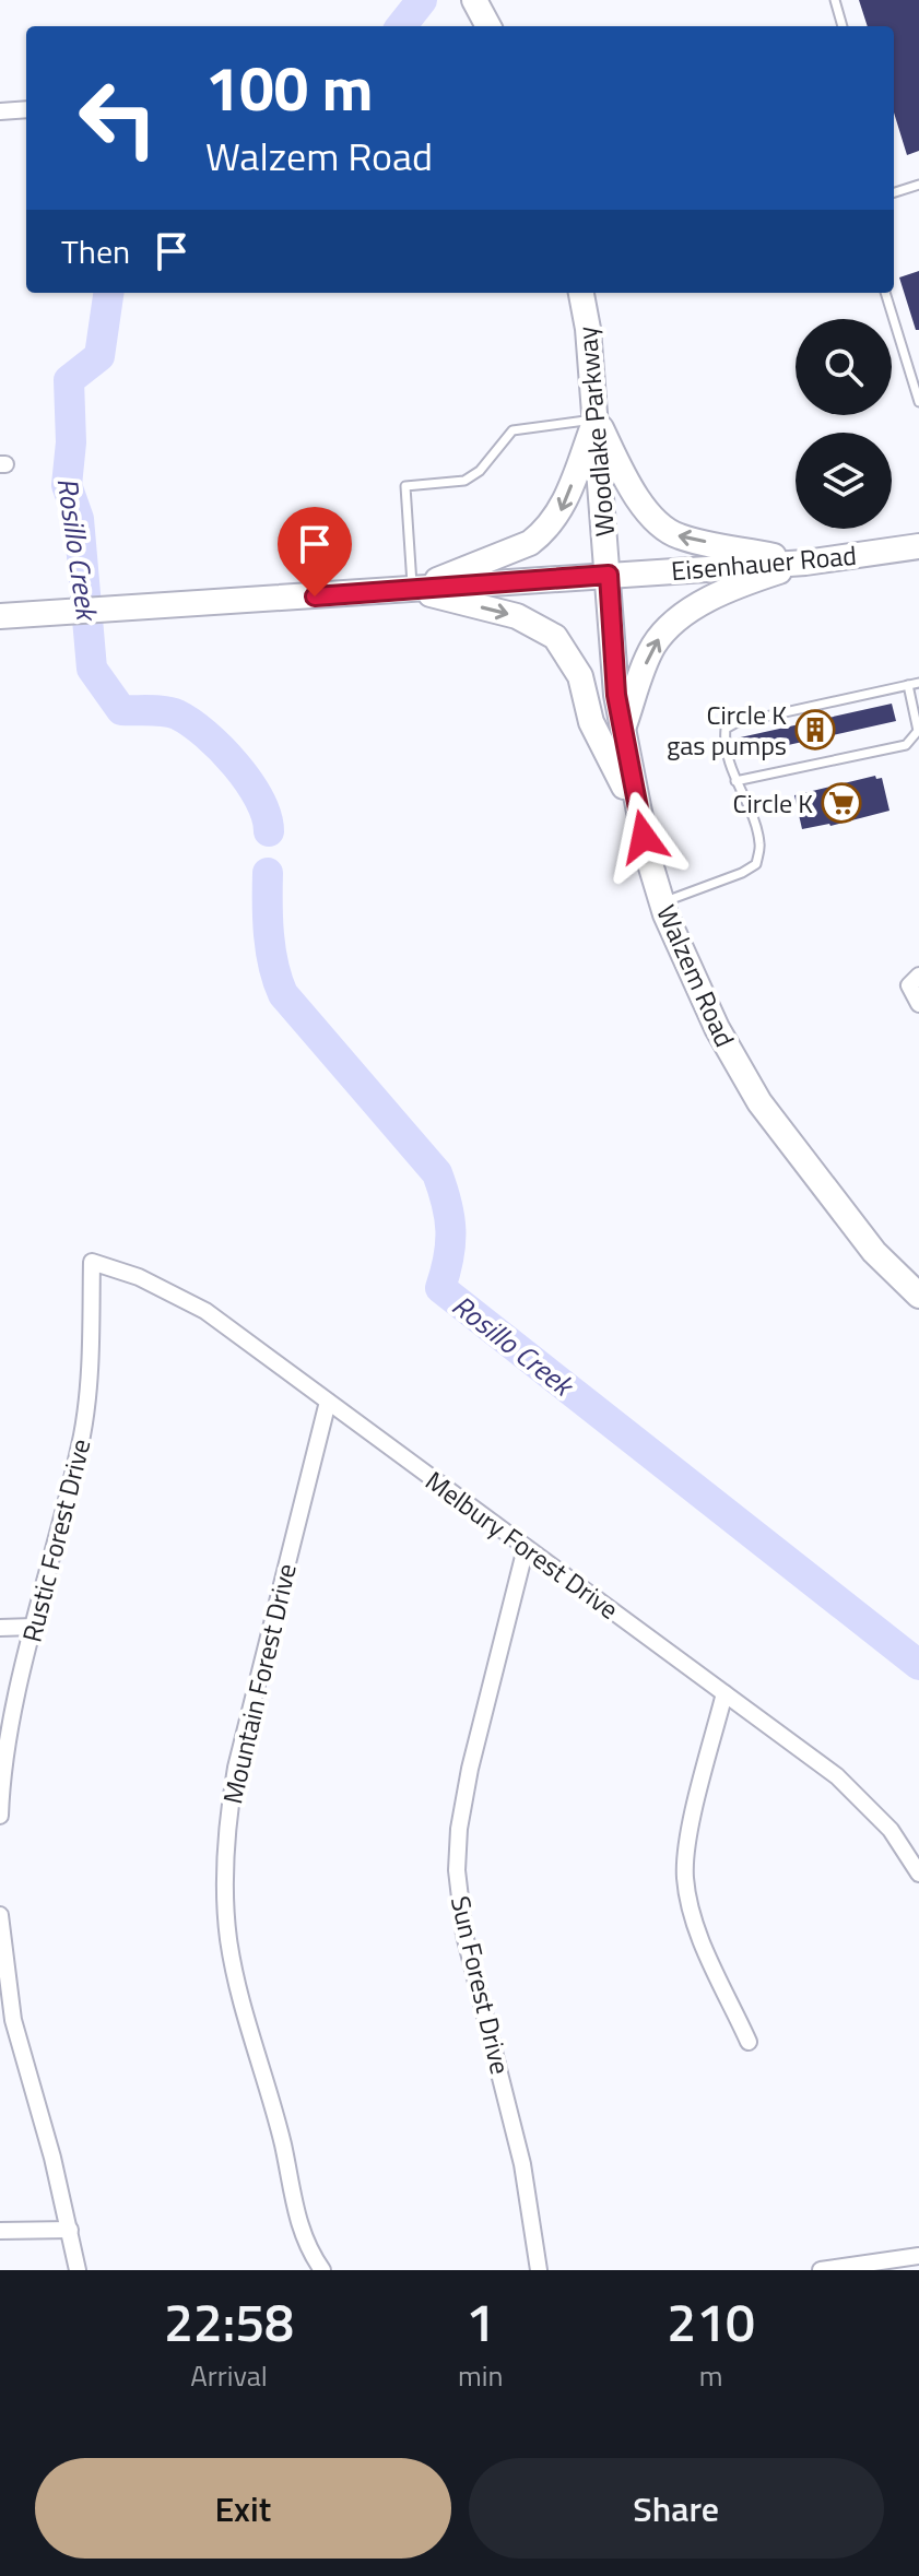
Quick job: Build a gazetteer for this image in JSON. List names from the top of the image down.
{
  "streets": {
    "main road": ["Woodlake Parkway", "Eisenhauer Road", "Walzem Road"],
    "street": [
      "Rustic Forest Drive",
      "Melbury Forest Drive",
      "Mountain Forest Drive",
      "Sun Forest Drive"
    ]
  },
  "crossings": [
    ["Woodlake Parkway", "Eisenhauer Road"],
    ["Woodlake Parkway", "Walzem Road"],
    ["Eisenhauer Road", "Walzem Road"],
    ["Rustic Forest Drive", "Melbury Forest Drive"],
    ["Melbury Forest Drive", "Mountain Forest Drive"],
    ["Melbury Forest Drive", "Sun Forest Drive"]
  ],
  "water": ["Rosillo Creek"],
  "places": {
    "building": ["Circle K gas pumps"],
    "supermarket": ["Circle K"]
  },
  "page": {
    "turn": ["100 m", "Walzem Road"],
    "then": "Then",
    "eta": [
      "22:58",
      "Arrival",
      "1",
      "min",
      "210",
      "m"
    ],
    "buttons": ["Exit", "Share"]
  }
}
